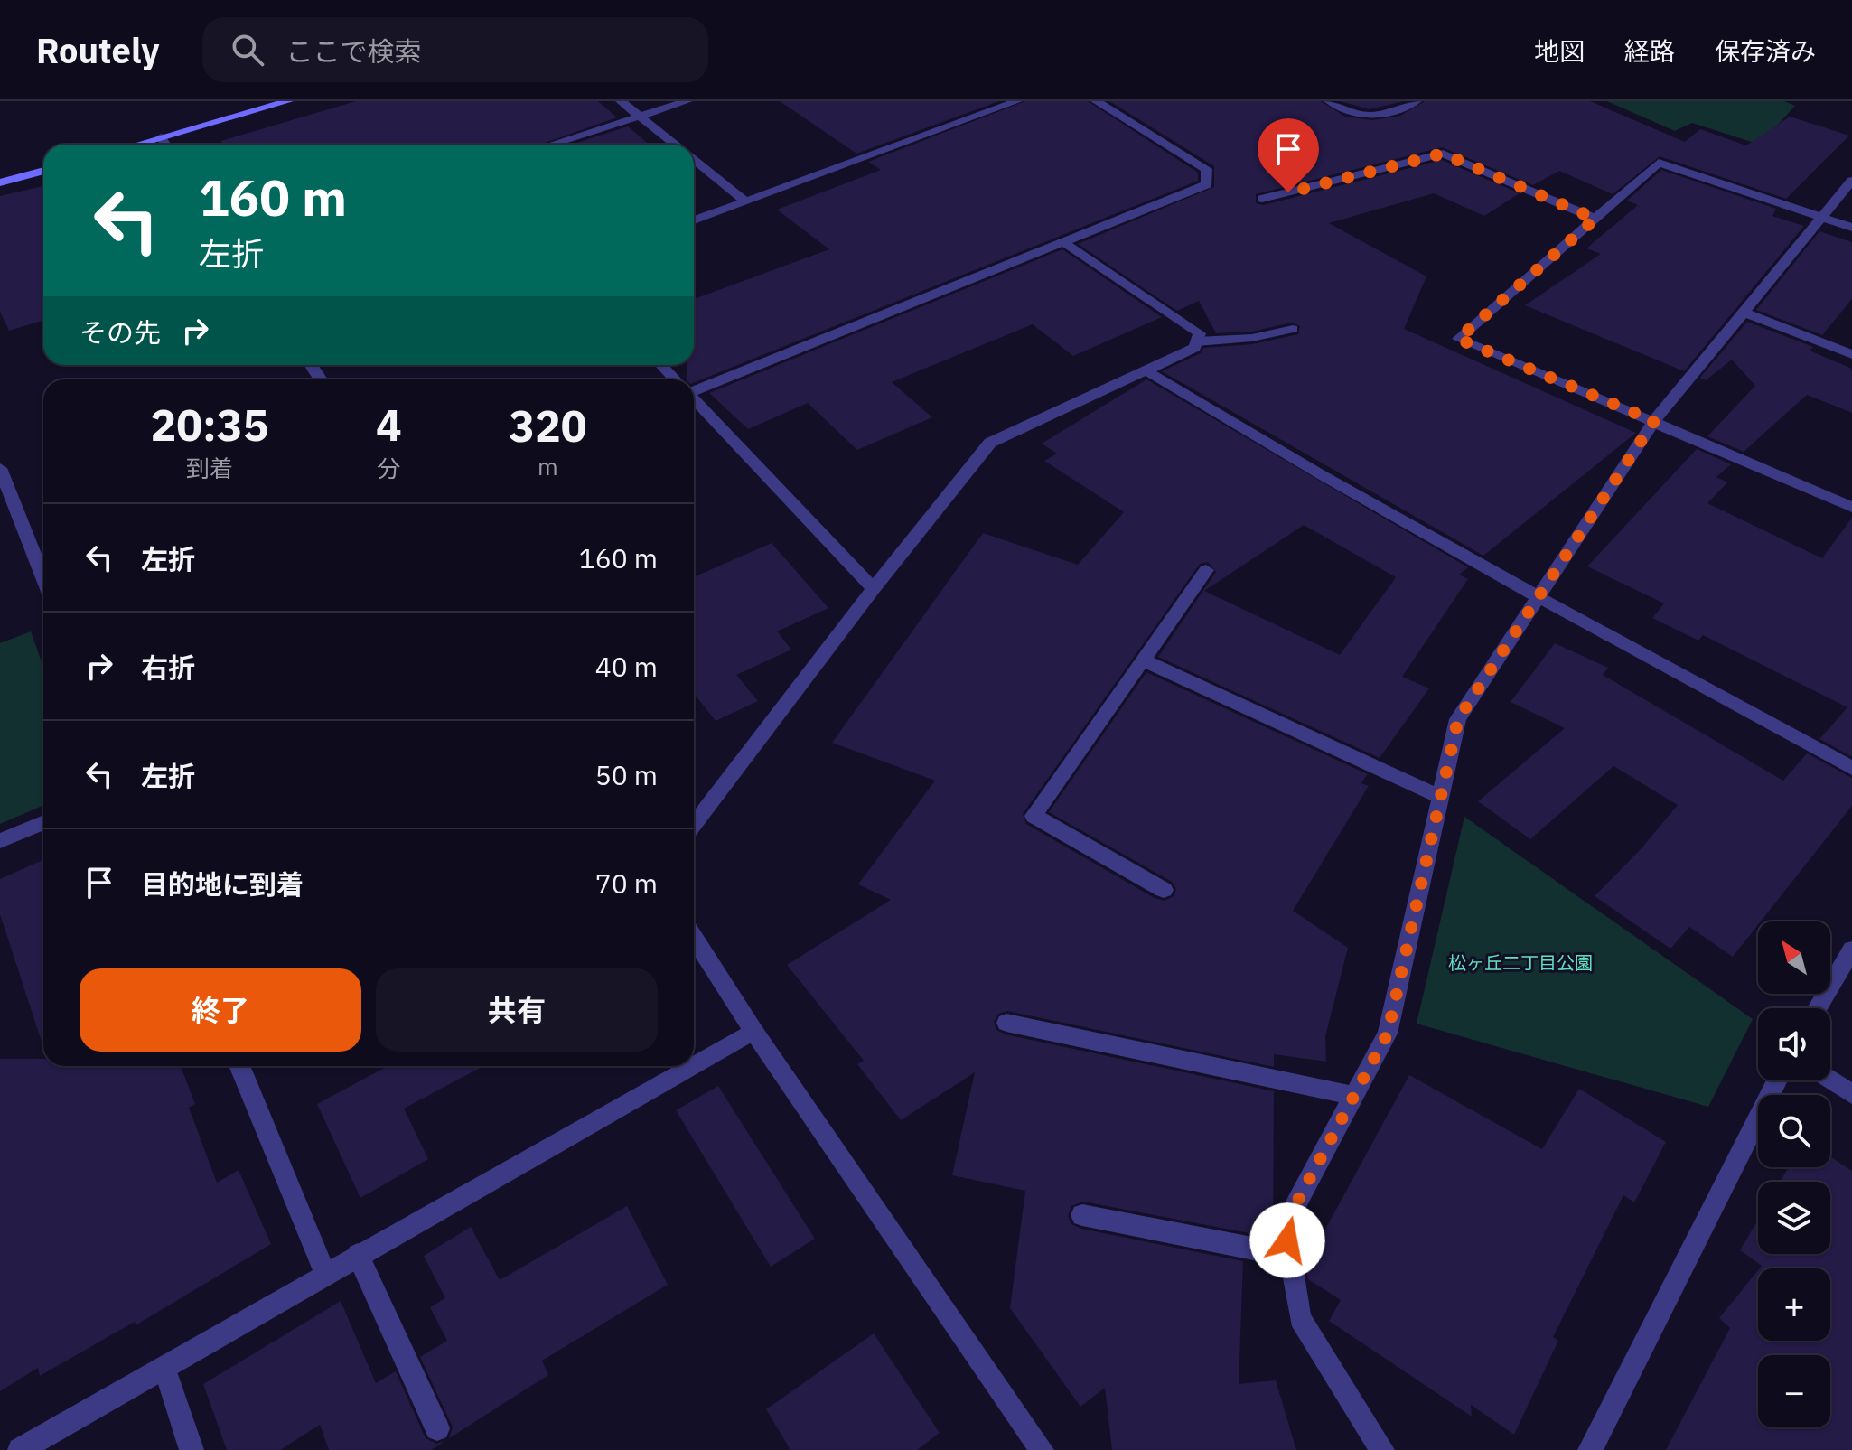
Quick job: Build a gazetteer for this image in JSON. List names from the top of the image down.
{
  "parks": ["松ヶ丘二丁目公園"],
  "north": "top left",
  "page": {
    "header": "Routely",
    "search": "ここで検索",
    "nav": ["地図", "経路", "保存済み"],
    "turn": ["160 m", "左折"],
    "then": "その先",
    "eta": [
      "20:35",
      "到着",
      "4",
      "分",
      "320",
      "m"
    ],
    "list": [
      {
        "name": "左折",
        "value": "160 m"
      },
      {
        "name": "右折",
        "value": "40 m"
      },
      {
        "name": "左折",
        "value": "50 m"
      },
      {
        "name": "目的地に到着",
        "value": "70 m"
      }
    ],
    "map_buttons": ["+", "−"],
    "buttons": ["終了", "共有"]
  }
}
